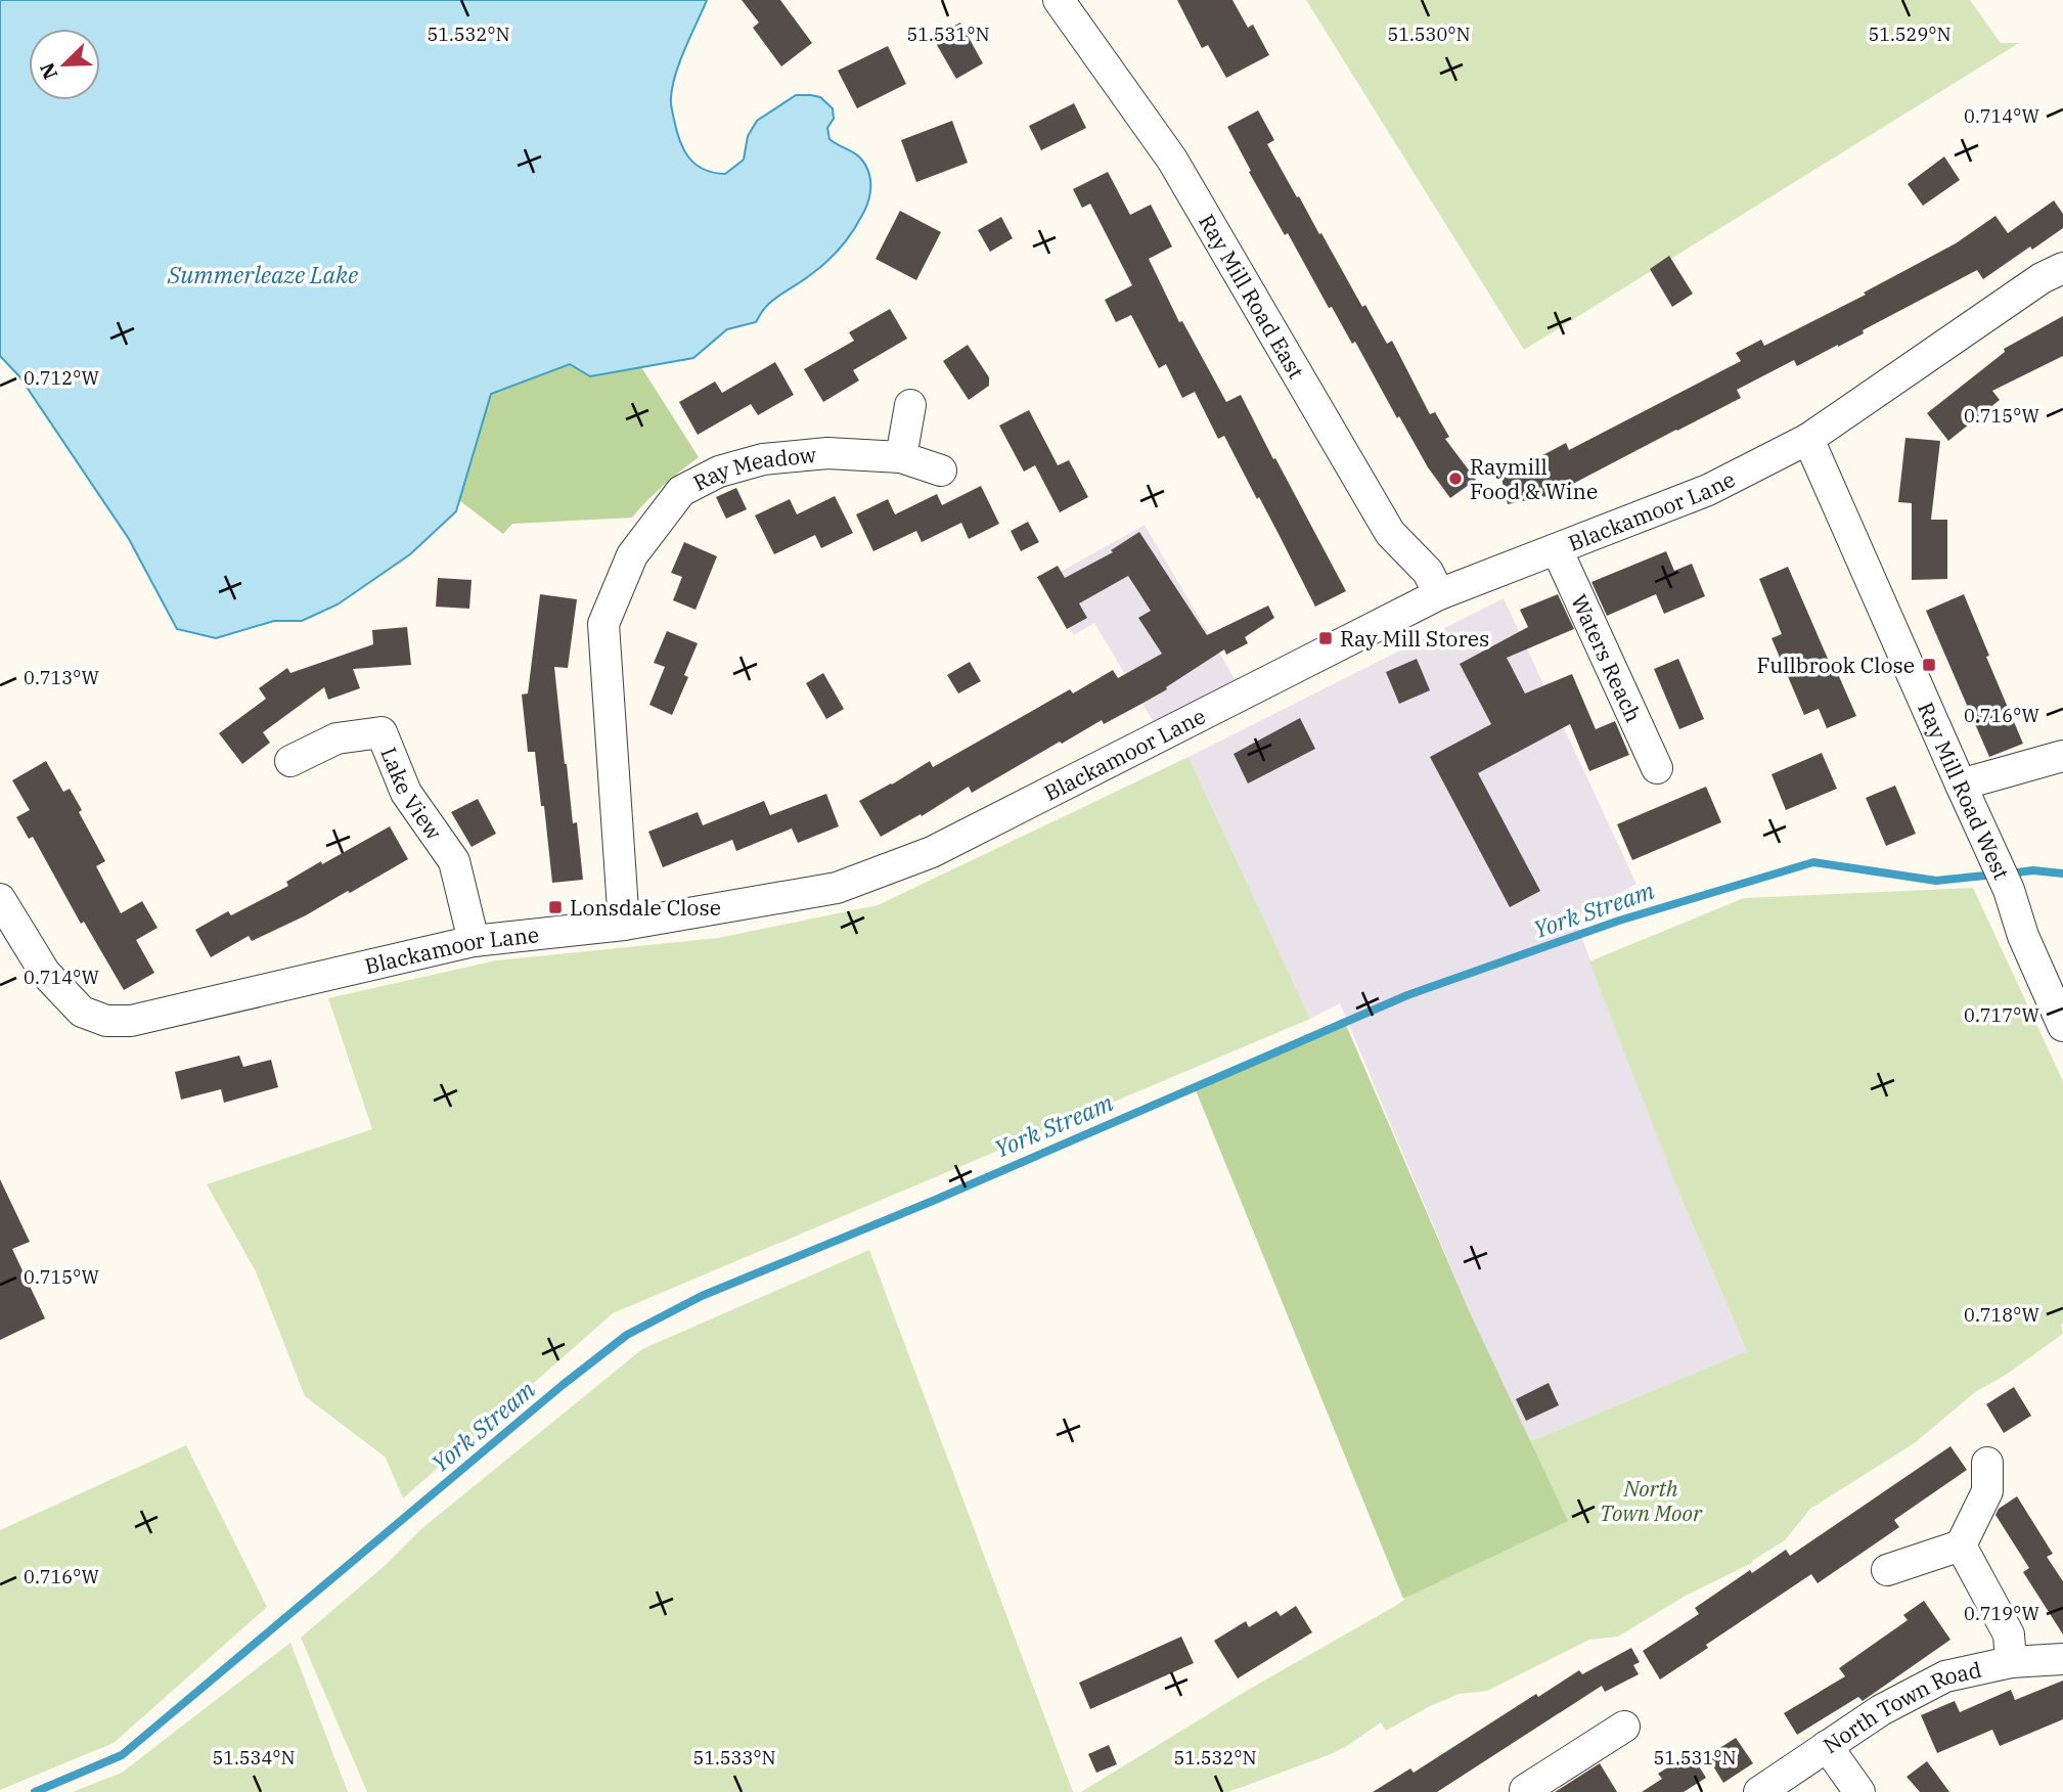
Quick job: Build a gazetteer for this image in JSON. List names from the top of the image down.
{
  "streets": {
    "street": [
      "Ray Mill Road East",
      "Ray Meadow",
      "Blackamoor Lane",
      "Waters Reach",
      "Lake View",
      "Ray Mill Road West",
      "North Town Road"
    ]
  },
  "crossings": [
    ["Ray Mill Road East", "Blackamoor Lane"],
    ["Ray Meadow", "Blackamoor Lane"],
    ["Blackamoor Lane", "Waters Reach"],
    ["Blackamoor Lane", "Lake View"],
    ["Blackamoor Lane", "Ray Mill Road West"]
  ],
  "water": ["Summerleaze Lake", "York Stream"],
  "parks": ["North Town Moor"],
  "places": {
    "other": ["Raymill Food & Wine"],
    "transit": ["Ray Mill Stores", "Fullbrook Close", "Lonsdale Close"]
  },
  "north": "bottom left",
  "coordinates": [
    "51.532°N",
    "51.531°N",
    "51.530°N",
    "51.529°N",
    "0.714°W",
    "0.712°W",
    "0.715°W",
    "0.713°W",
    "0.716°W",
    "0.717°W",
    "0.718°W",
    "0.719°W",
    "51.534°N",
    "51.533°N"
  ]
}
